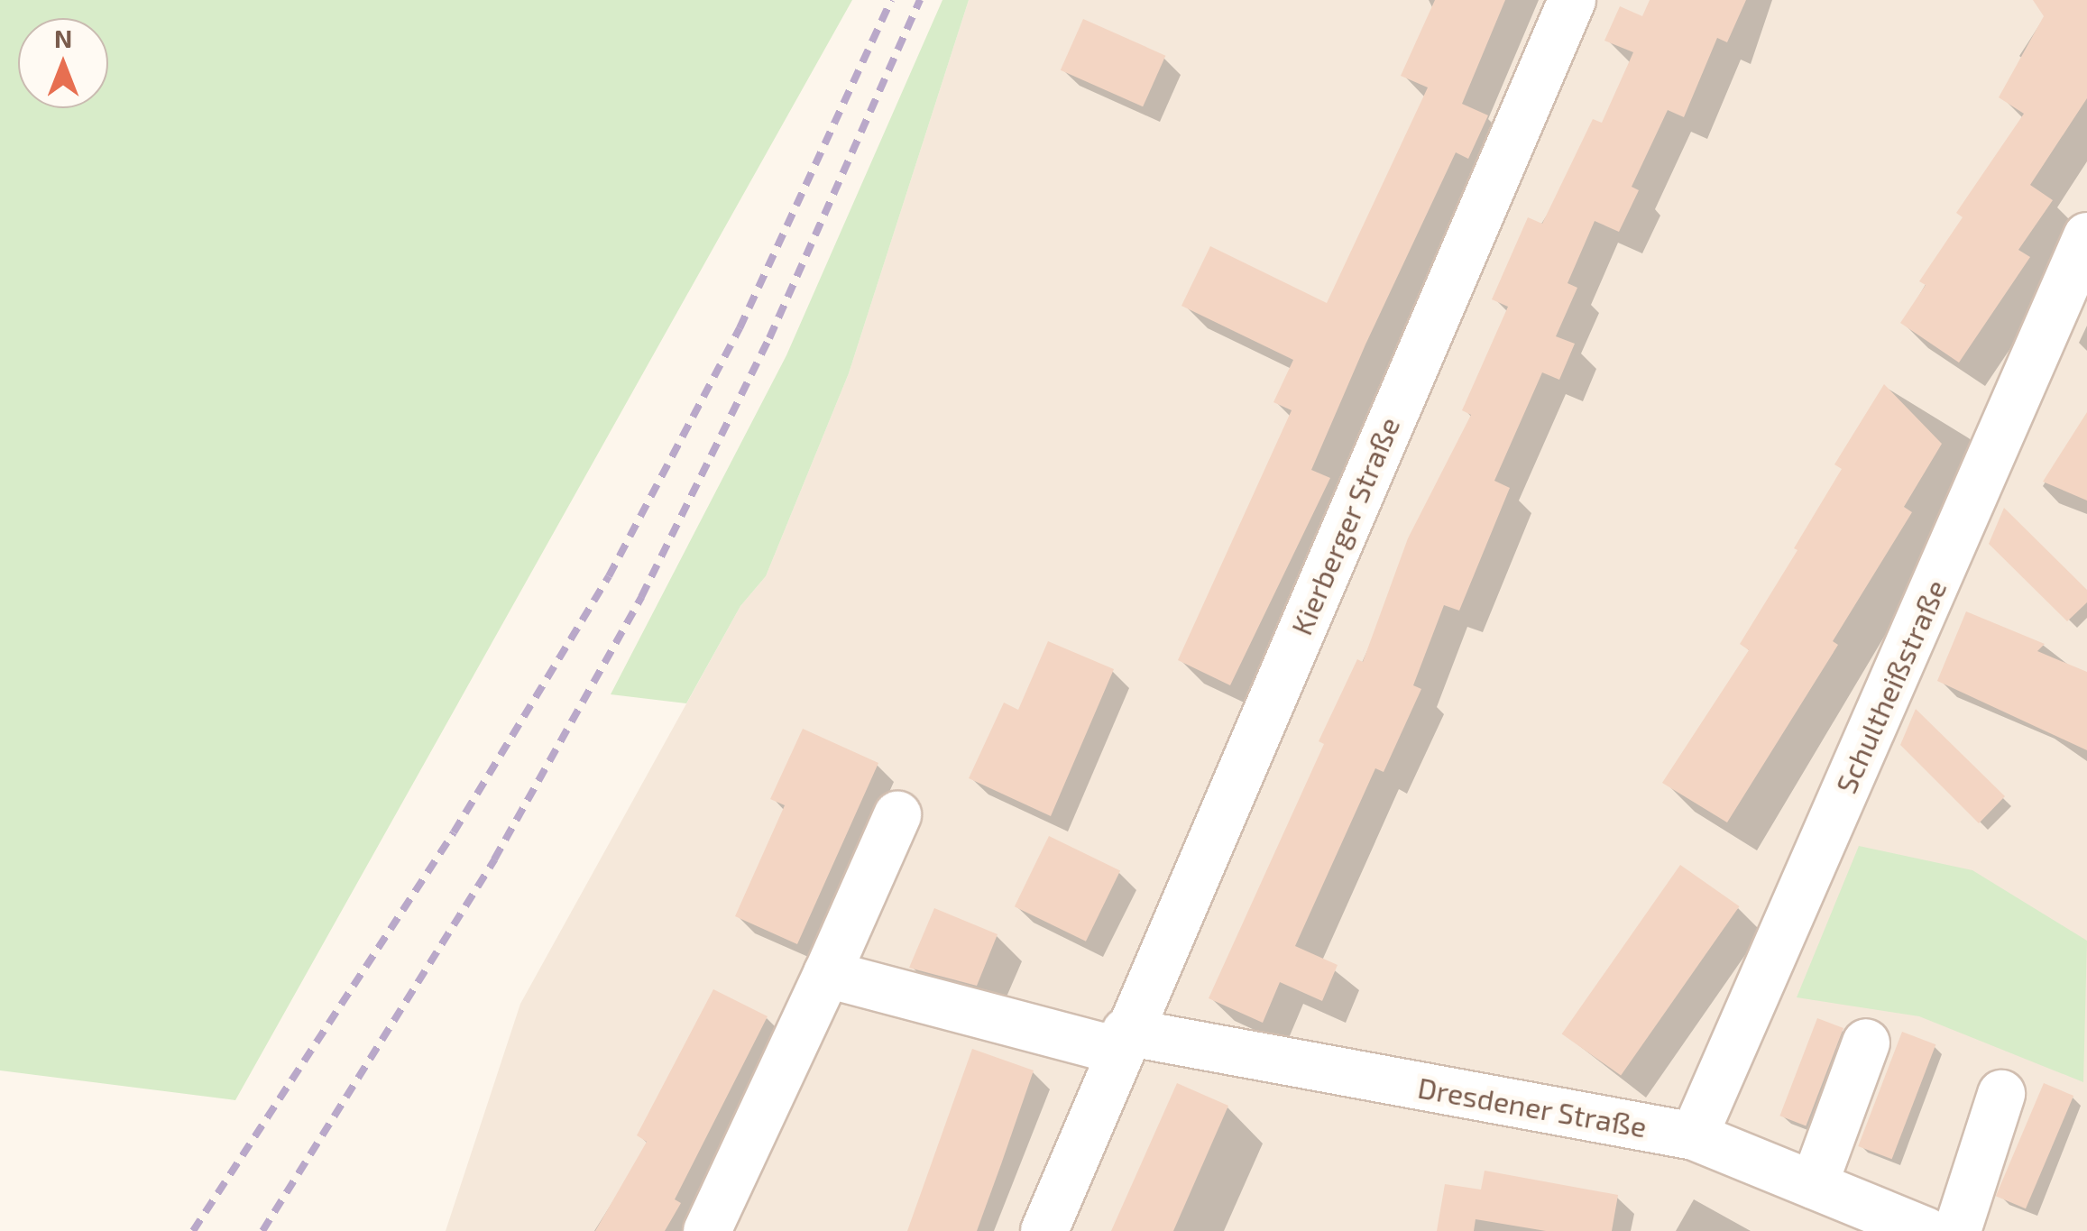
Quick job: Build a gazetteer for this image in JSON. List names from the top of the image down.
{
  "streets": {
    "street": ["Kierberger Straße", "Schultheißstraße", "Dresdener Straße"]
  },
  "crossings": [
    ["Kierberger Straße", "Dresdener Straße"],
    ["Schultheißstraße", "Dresdener Straße"]
  ],
  "north": "top"
}
